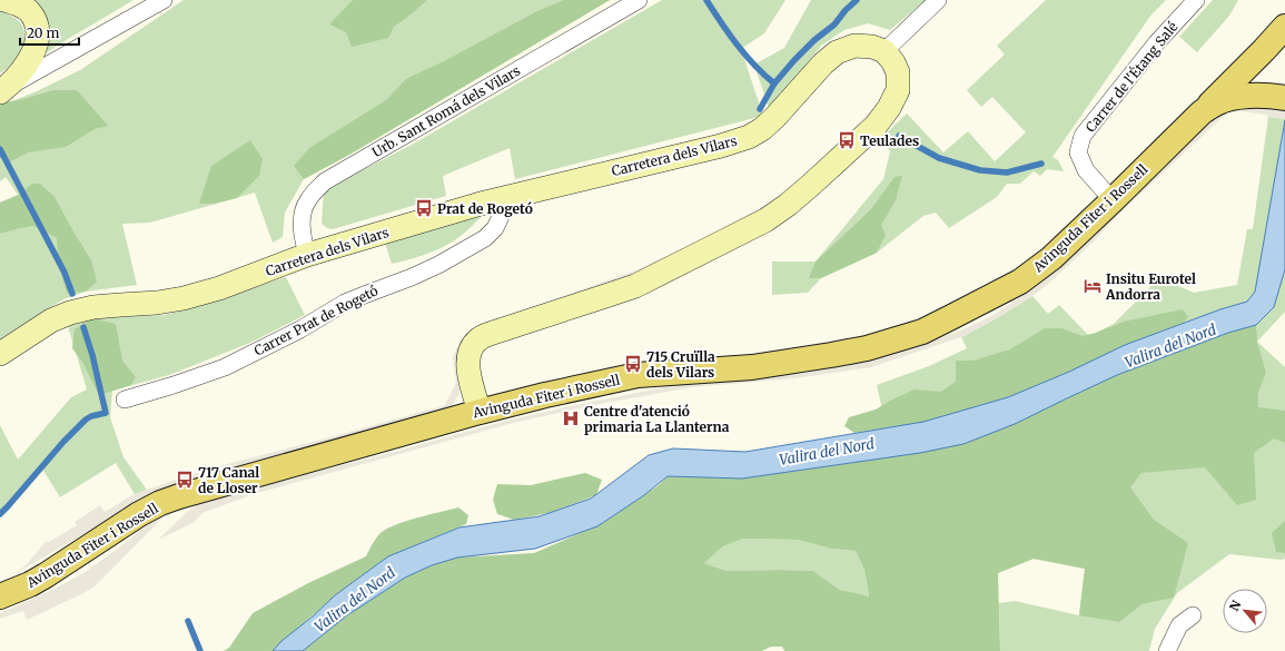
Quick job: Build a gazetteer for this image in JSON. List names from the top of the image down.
{
  "streets": {
    "main road": ["Avinguda Fiter i Rossell"],
    "street": [
      "Carrer de l'Étang Salé",
      "Urb. Sant Romá dels Vilars",
      "Carretera dels Vilars",
      "Carrer Prat de Rogetó"
    ]
  },
  "crossings": [
    ["Carrer de l'Étang Salé", "Avinguda Fiter i Rossell"],
    ["Urb. Sant Romá dels Vilars", "Carretera dels Vilars"],
    ["Carretera dels Vilars", "Carrer Prat de Rogetó"]
  ],
  "water": ["Valira del Nord"],
  "places": {
    "bus stop": [
      "Teulades",
      "Prat de Rogetó",
      "715 Cruïlla dels Vilars",
      "717 Canal de Lloser"
    ],
    "hotel": ["Insitu Eurotel Andorra"],
    "hospital": ["Centre d'atenció primaria La Llanterna"]
  },
  "scale_bar": "20 m",
  "north": "top left"
}
